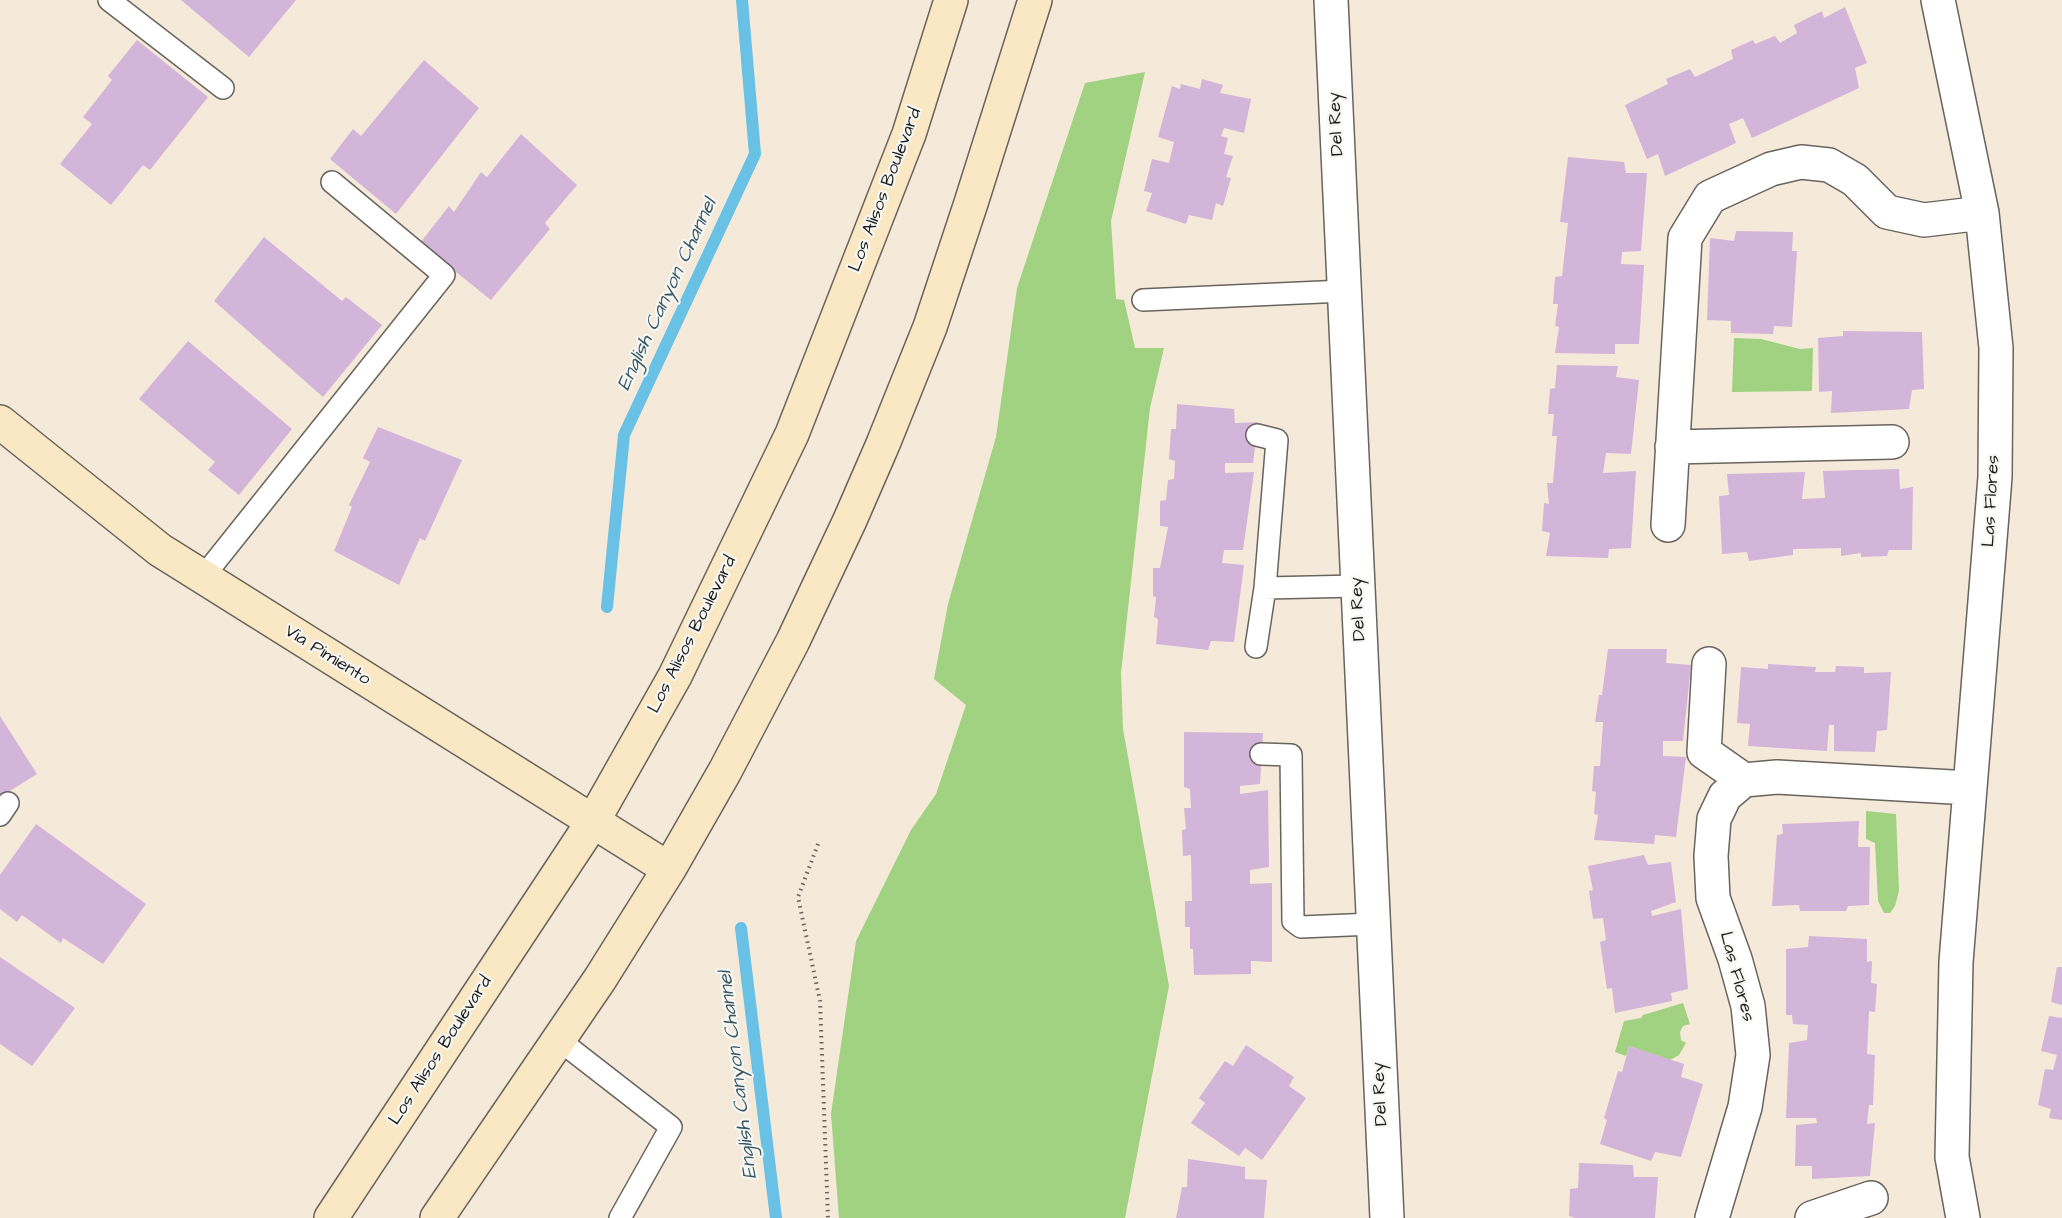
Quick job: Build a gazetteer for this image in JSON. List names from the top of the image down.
{
  "streets": {
    "main road": ["Los Alisos Boulevard", "Via Pimiento"],
    "street": ["Del Rey", "Las Flores"]
  },
  "crossings": [
    ["Los Alisos Boulevard", "Via Pimiento"]
  ],
  "water": ["English Canyon Channel"]
}
